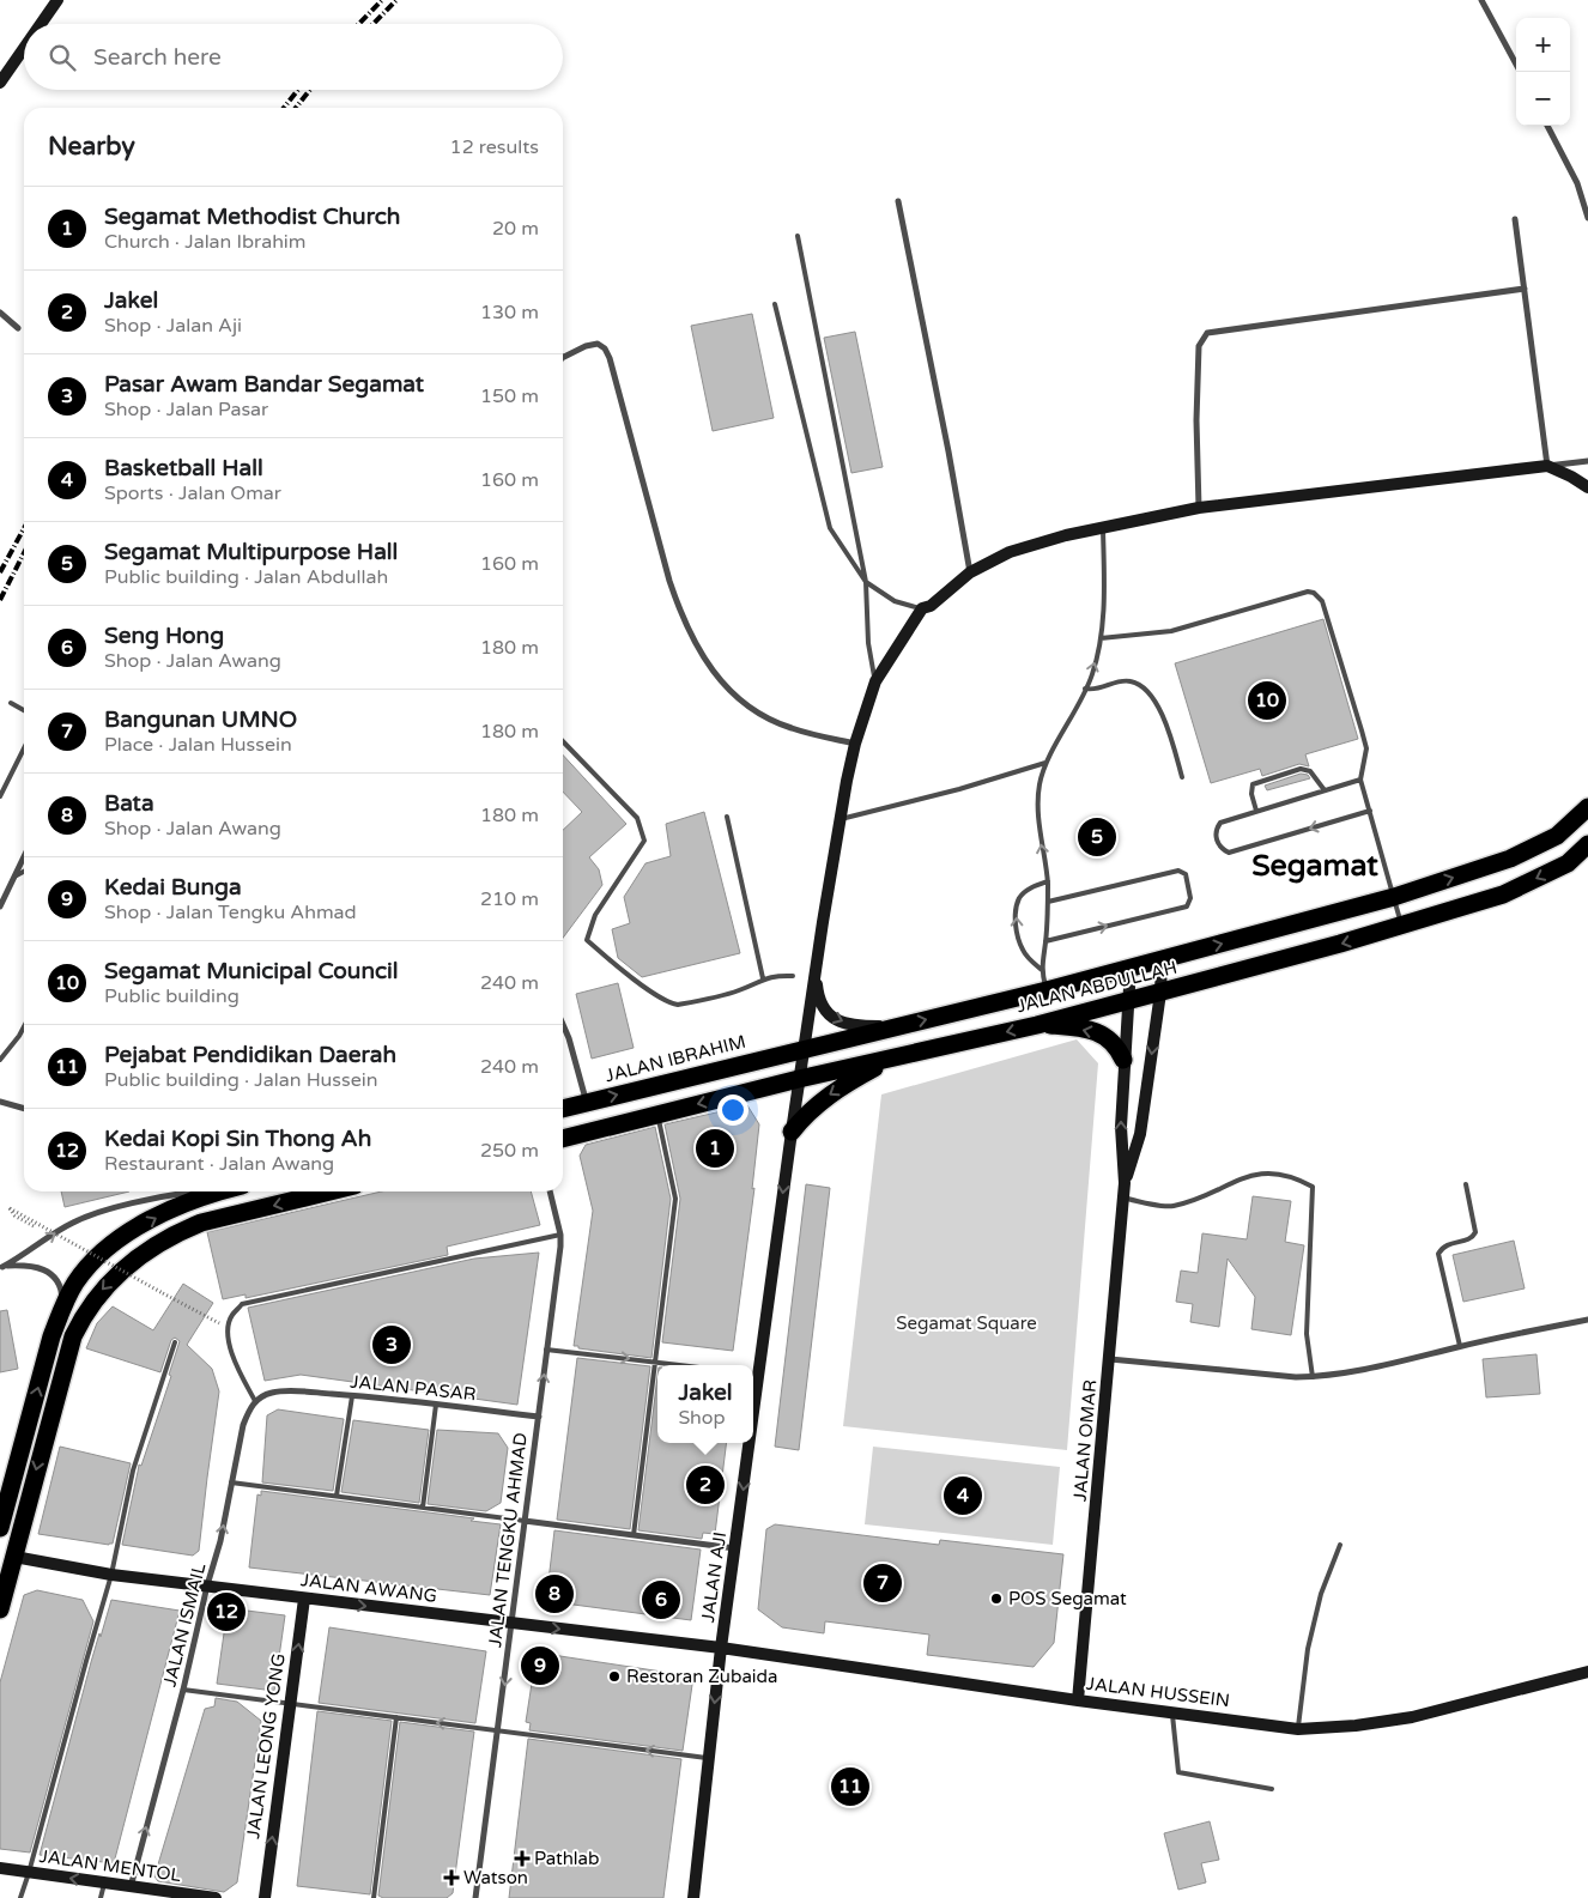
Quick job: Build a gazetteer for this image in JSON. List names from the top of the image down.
{
  "streets": {
    "highway": ["JALAN ABDULLAH", "JALAN IBRAHIM"],
    "main road": [
      "JALAN OMAR",
      "JALAN AJI",
      "JALAN AWANG",
      "JALAN HUSSEIN",
      "JALAN LEONG YONG",
      "JALAN MENTOL"
    ],
    "street": ["JALAN PASAR", "JALAN TENGKU AHMAD", "JALAN ISMAIL"]
  },
  "crossings": [
    ["JALAN ABDULLAH", "JALAN IBRAHIM"],
    ["JALAN ABDULLAH", "JALAN OMAR"],
    ["JALAN ABDULLAH", "JALAN AJI"],
    ["JALAN IBRAHIM", "JALAN AJI"],
    ["JALAN PASAR", "JALAN TENGKU AHMAD"],
    ["JALAN PASAR", "JALAN ISMAIL"],
    ["JALAN OMAR", "JALAN HUSSEIN"],
    ["JALAN TENGKU AHMAD", "JALAN AWANG"],
    ["JALAN AJI", "JALAN AWANG"],
    ["JALAN AJI", "JALAN HUSSEIN"],
    ["JALAN AWANG", "JALAN ISMAIL"],
    ["JALAN AWANG", "JALAN HUSSEIN"],
    ["JALAN AWANG", "JALAN LEONG YONG"],
    ["JALAN ISMAIL", "JALAN MENTOL"]
  ],
  "one_way": [
    "JALAN AJI",
    "JALAN AWANG",
    "JALAN ISMAIL",
    "JALAN LEONG YONG",
    "JALAN MENTOL"
  ],
  "districts": ["Segamat"],
  "parks": ["Segamat Square"],
  "places": {
    "other": ["POS Segamat", "Restoran Zubaida"],
    "health": ["Pathlab", "Watson"]
  },
  "page": {
    "map_buttons": ["+", "−"],
    "search": "Search here",
    "heading": ["Nearby", "12 results"],
    "list": [
      {
        "mark": "1",
        "name": "Segamat Methodist Church",
        "note": "Church · Jalan Ibrahim",
        "value": "20 m"
      },
      {
        "mark": "2",
        "name": "Jakel",
        "note": "Shop · Jalan Aji",
        "value": "130 m"
      },
      {
        "mark": "3",
        "name": "Pasar Awam Bandar Segamat",
        "note": "Shop · Jalan Pasar",
        "value": "150 m"
      },
      {
        "mark": "4",
        "name": "Basketball Hall",
        "note": "Sports · Jalan Omar",
        "value": "160 m"
      },
      {
        "mark": "5",
        "name": "Segamat Multipurpose Hall",
        "note": "Public building · Jalan Abdullah",
        "value": "160 m"
      },
      {
        "mark": "6",
        "name": "Seng Hong",
        "note": "Shop · Jalan Awang",
        "value": "180 m"
      },
      {
        "mark": "7",
        "name": "Bangunan UMNO",
        "note": "Place · Jalan Hussein",
        "value": "180 m"
      },
      {
        "mark": "8",
        "name": "Bata",
        "note": "Shop · Jalan Awang",
        "value": "180 m"
      },
      {
        "mark": "9",
        "name": "Kedai Bunga",
        "note": "Shop · Jalan Tengku Ahmad",
        "value": "210 m"
      },
      {
        "mark": "10",
        "name": "Segamat Municipal Council",
        "note": "Public building",
        "value": "240 m"
      },
      {
        "mark": "11",
        "name": "Pejabat Pendidikan Daerah",
        "note": "Public building · Jalan Hussein",
        "value": "240 m"
      },
      {
        "mark": "12",
        "name": "Kedai Kopi Sin Thong Ah",
        "note": "Restaurant · Jalan Awang",
        "value": "250 m"
      }
    ],
    "pins": [
      "10",
      "5",
      "1",
      "3",
      "2",
      "4",
      "7",
      "8",
      "6",
      "12",
      "9",
      "11"
    ],
    "popup": ["Jakel", "Shop"]
  }
}
